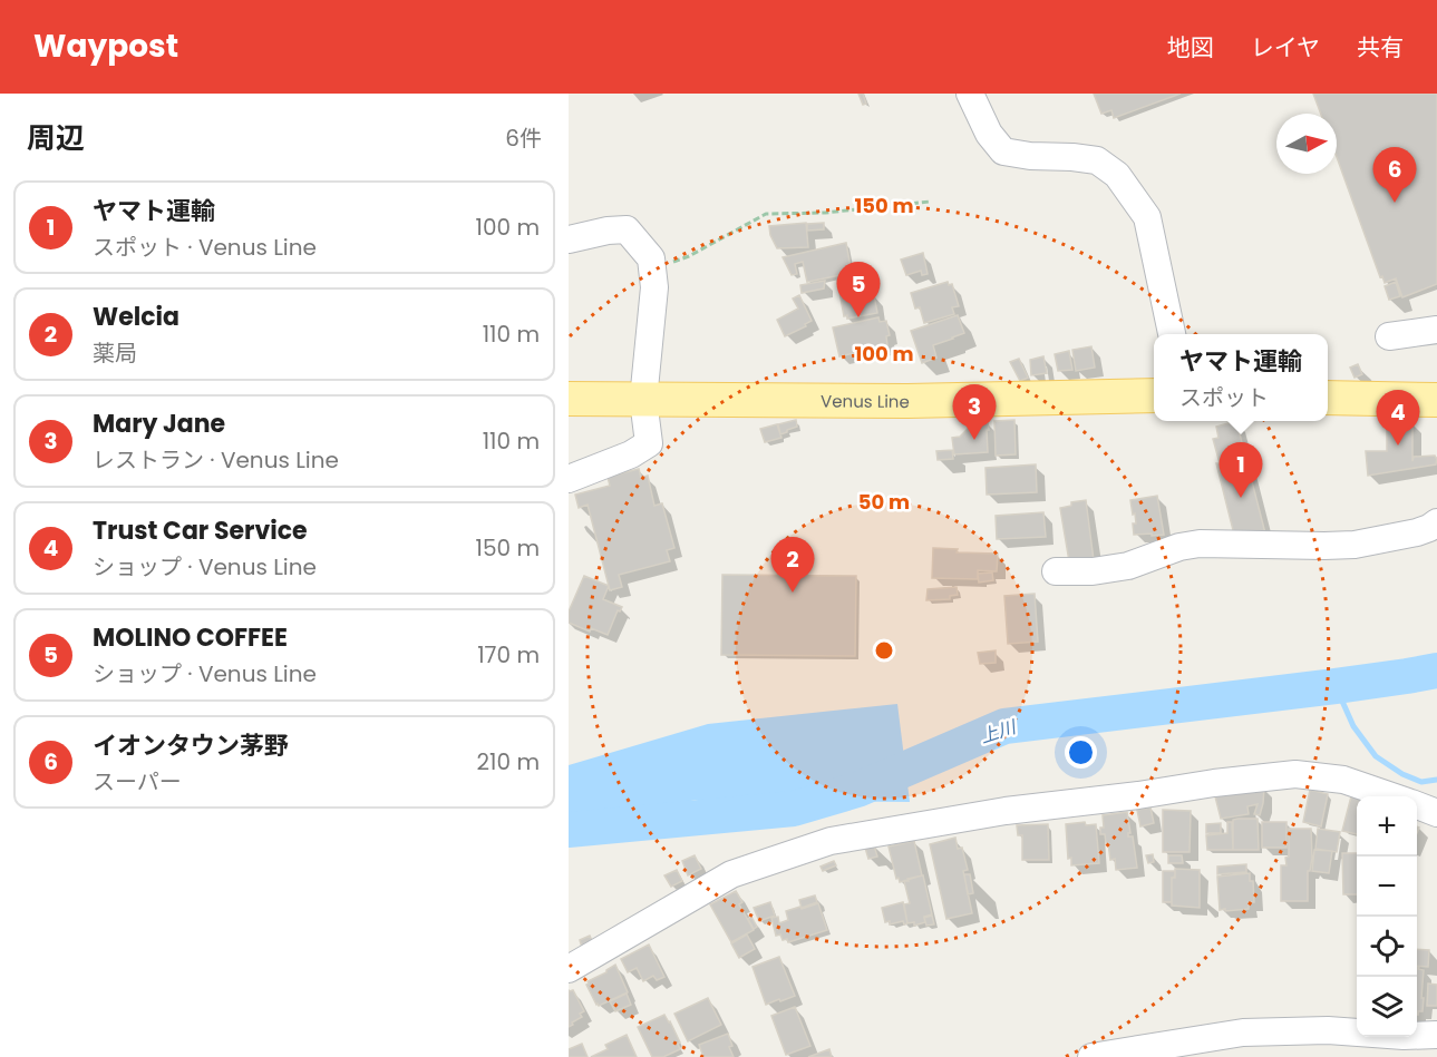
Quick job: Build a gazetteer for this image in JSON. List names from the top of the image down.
{
  "streets": {
    "main road": ["Venus Line"]
  },
  "water": ["上川"],
  "north": "right",
  "page": {
    "header": "Waypost",
    "nav": ["地図", "レイヤ", "共有"],
    "heading": ["周辺", "6件"],
    "pins": [
      "6",
      "5",
      "3",
      "4",
      "1",
      "2"
    ],
    "list": [
      {
        "mark": "1",
        "name": "ヤマト運輸",
        "note": "スポット · Venus Line",
        "value": "100 m"
      },
      {
        "mark": "2",
        "name": "Welcia",
        "note": "薬局",
        "value": "110 m"
      },
      {
        "mark": "3",
        "name": "Mary Jane",
        "note": "レストラン · Venus Line",
        "value": "110 m"
      },
      {
        "mark": "4",
        "name": "Trust Car Service",
        "note": "ショップ · Venus Line",
        "value": "150 m"
      },
      {
        "mark": "5",
        "name": "MOLINO COFFEE",
        "note": "ショップ · Venus Line",
        "value": "170 m"
      },
      {
        "mark": "6",
        "name": "イオンタウン茅野",
        "note": "スーパー",
        "value": "210 m"
      }
    ],
    "popup": ["ヤマト運輸", "スポット"],
    "map_buttons": ["+", "−"]
  },
  "rings": ["150 m", "100 m", "50 m"]
}
